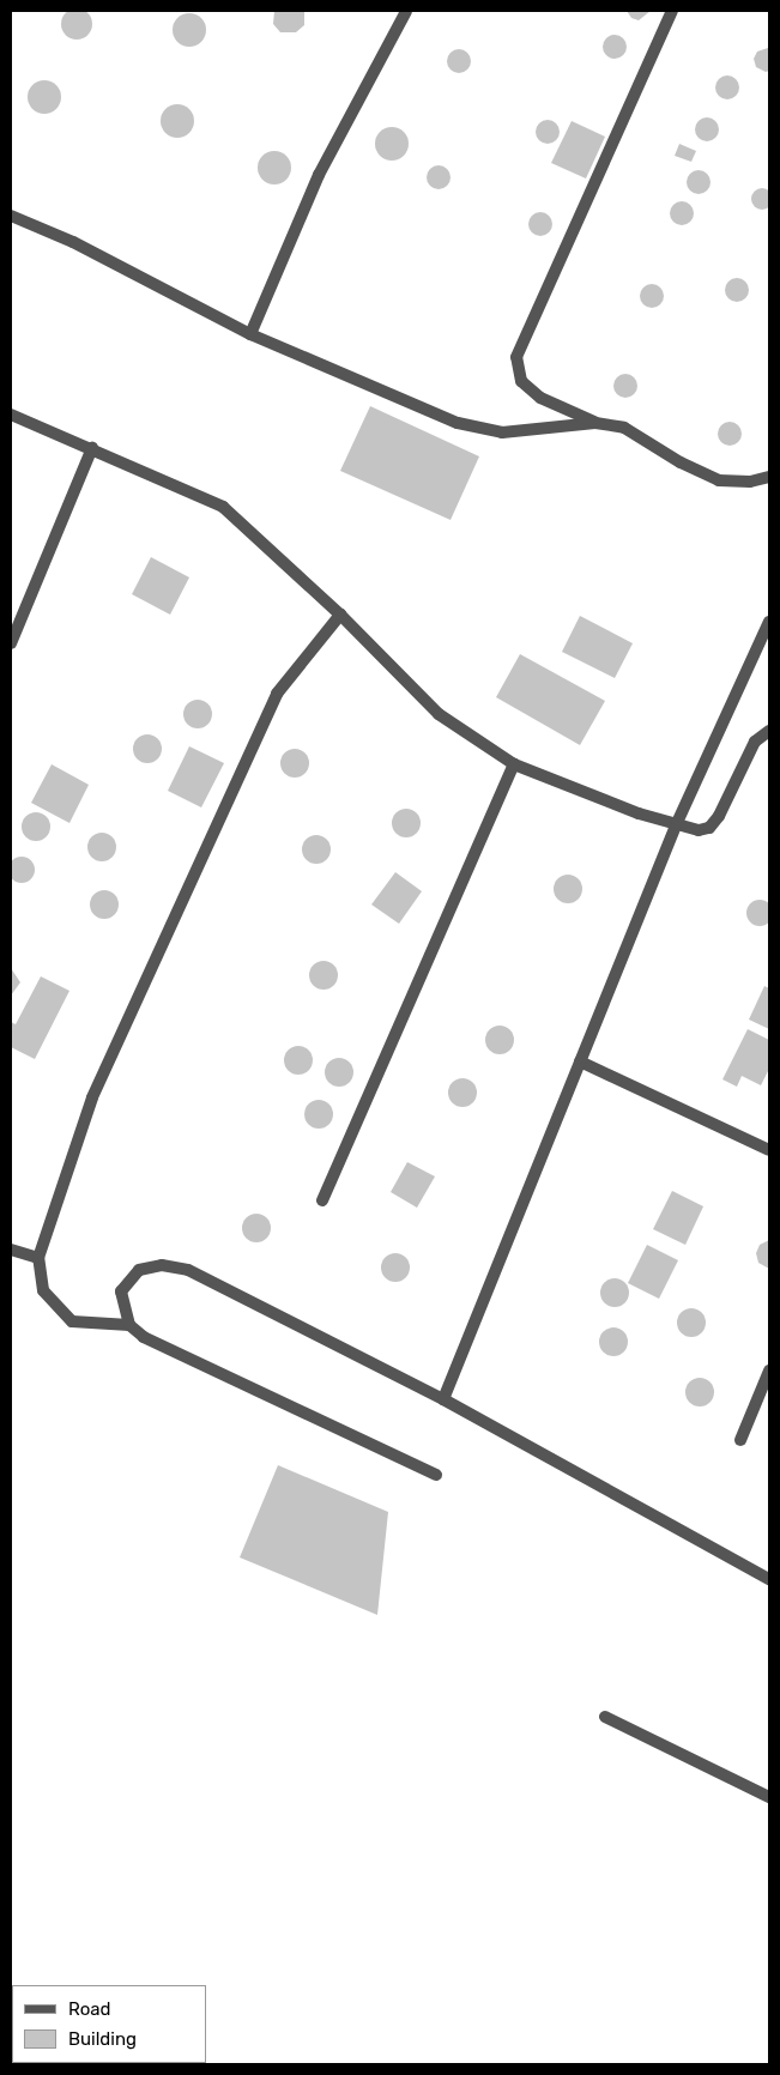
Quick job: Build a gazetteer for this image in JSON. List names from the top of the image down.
{
  "legend": ["Road", "Building"]
}
